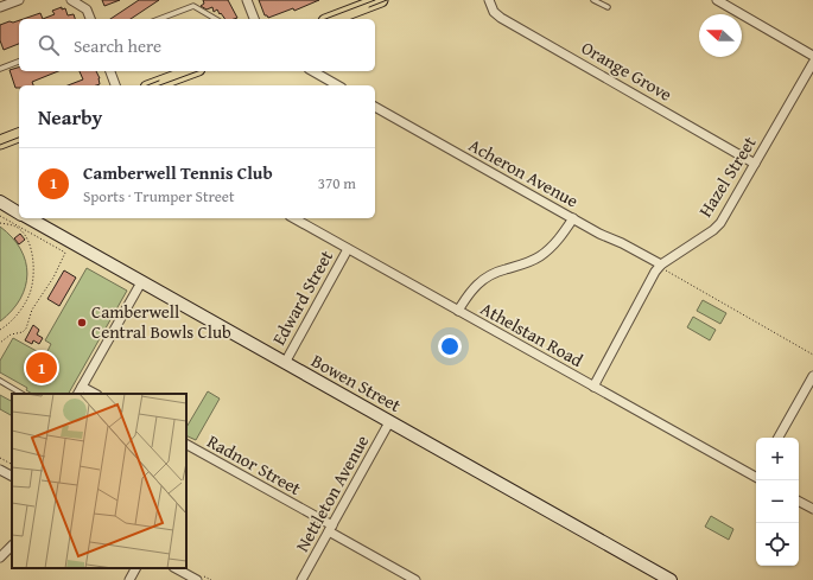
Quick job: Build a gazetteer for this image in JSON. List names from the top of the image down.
{
  "streets": {
    "street": [
      "Orange Grove",
      "Acheron Avenue",
      "Hazel Street",
      "Edward Street",
      "Athelstan Road",
      "Bowen Street",
      "Radnor Street",
      "Nettleton Avenue"
    ]
  },
  "crossings": [
    ["Orange Grove", "Hazel Street"],
    ["Acheron Avenue", "Hazel Street"],
    ["Hazel Street", "Athelstan Road"],
    ["Edward Street", "Athelstan Road"],
    ["Edward Street", "Bowen Street"],
    ["Bowen Street", "Nettleton Avenue"],
    ["Radnor Street", "Nettleton Avenue"]
  ],
  "places": ["Camberwell Central Bowls Club"],
  "north": "left",
  "page": {
    "search": "Search here",
    "heading": "Nearby",
    "list": [
      {
        "mark": "1",
        "name": "Camberwell Tennis Club",
        "note": "Sports · Trumper Street",
        "value": "370 m"
      }
    ],
    "pins": "1",
    "map_buttons": ["+", "−"]
  }
}
